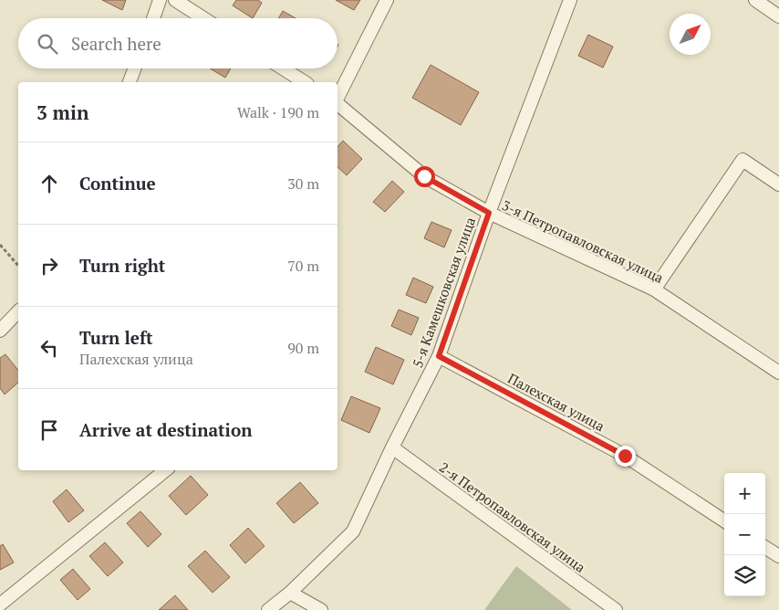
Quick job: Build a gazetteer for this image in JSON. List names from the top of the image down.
{
  "streets": {
    "street": [
      "3-я Петропавловская улица",
      "5-я Камешковская улица",
      "Палехская улица",
      "2-я Петропавловская улица"
    ]
  },
  "crossings": [
    ["3-я Петропавловская улица", "5-я Камешковская улица"],
    ["5-я Камешковская улица", "Палехская улица"],
    ["5-я Камешковская улица", "2-я Петропавловская улица"]
  ],
  "north": "top right",
  "page": {
    "search": "Search here",
    "heading": ["3 min", "Walk · 190 m"],
    "list": [
      ["Continue", "30 m"],
      ["Turn right", "70 m"],
      ["Turn left", "Палехская улица", "90 m"],
      "Arrive at destination"
    ],
    "map_buttons": ["+", "−"]
  }
}
